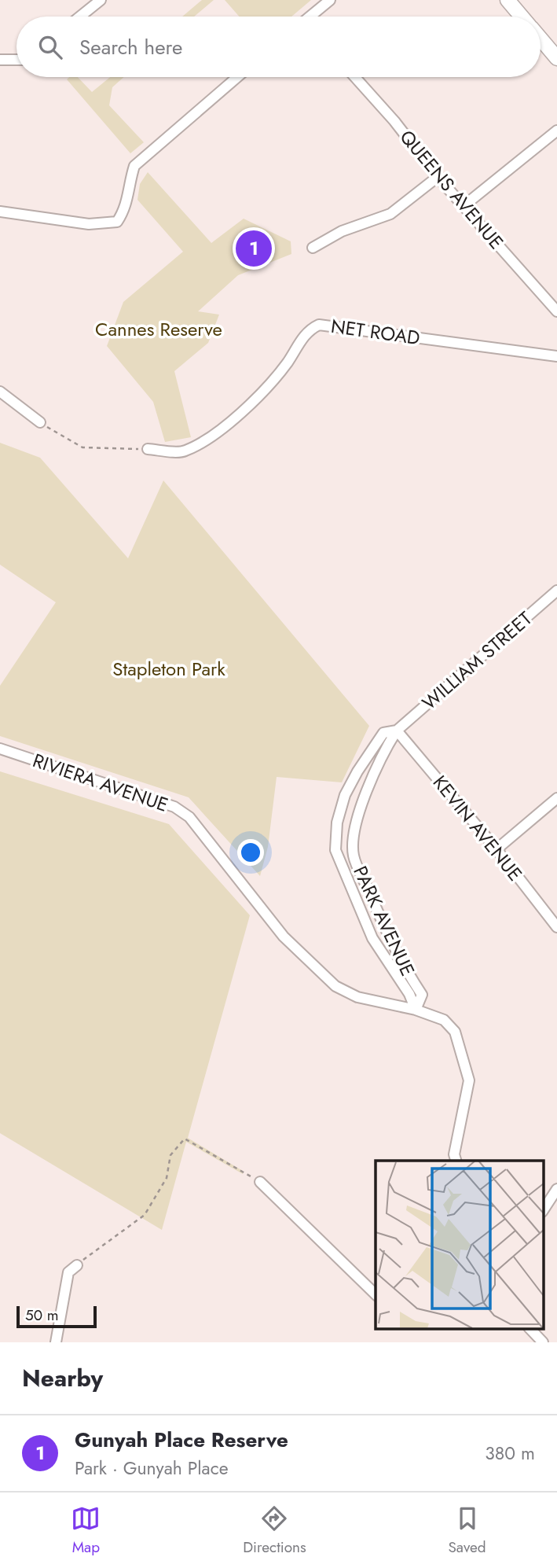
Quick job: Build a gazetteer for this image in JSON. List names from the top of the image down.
{
  "streets": {
    "street": [
      "QUEENS AVENUE",
      "NET ROAD",
      "WILLIAM STREET",
      "RIVIERA AVENUE",
      "KEVIN AVENUE",
      "PARK AVENUE"
    ]
  },
  "crossings": [
    ["WILLIAM STREET", "KEVIN AVENUE"],
    ["WILLIAM STREET", "PARK AVENUE"],
    ["RIVIERA AVENUE", "PARK AVENUE"],
    ["KEVIN AVENUE", "PARK AVENUE"]
  ],
  "parks": ["Cannes Reserve", "Stapleton Park"],
  "scale_bar": "50 m",
  "page": {
    "search": "Search here",
    "pins": "1",
    "scale": "50 m",
    "heading": "Nearby",
    "list": [
      {
        "mark": "1",
        "name": "Gunyah Place Reserve",
        "note": "Park · Gunyah Place",
        "value": "380 m"
      }
    ],
    "nav": ["Map", "Directions", "Saved"]
  }
}
